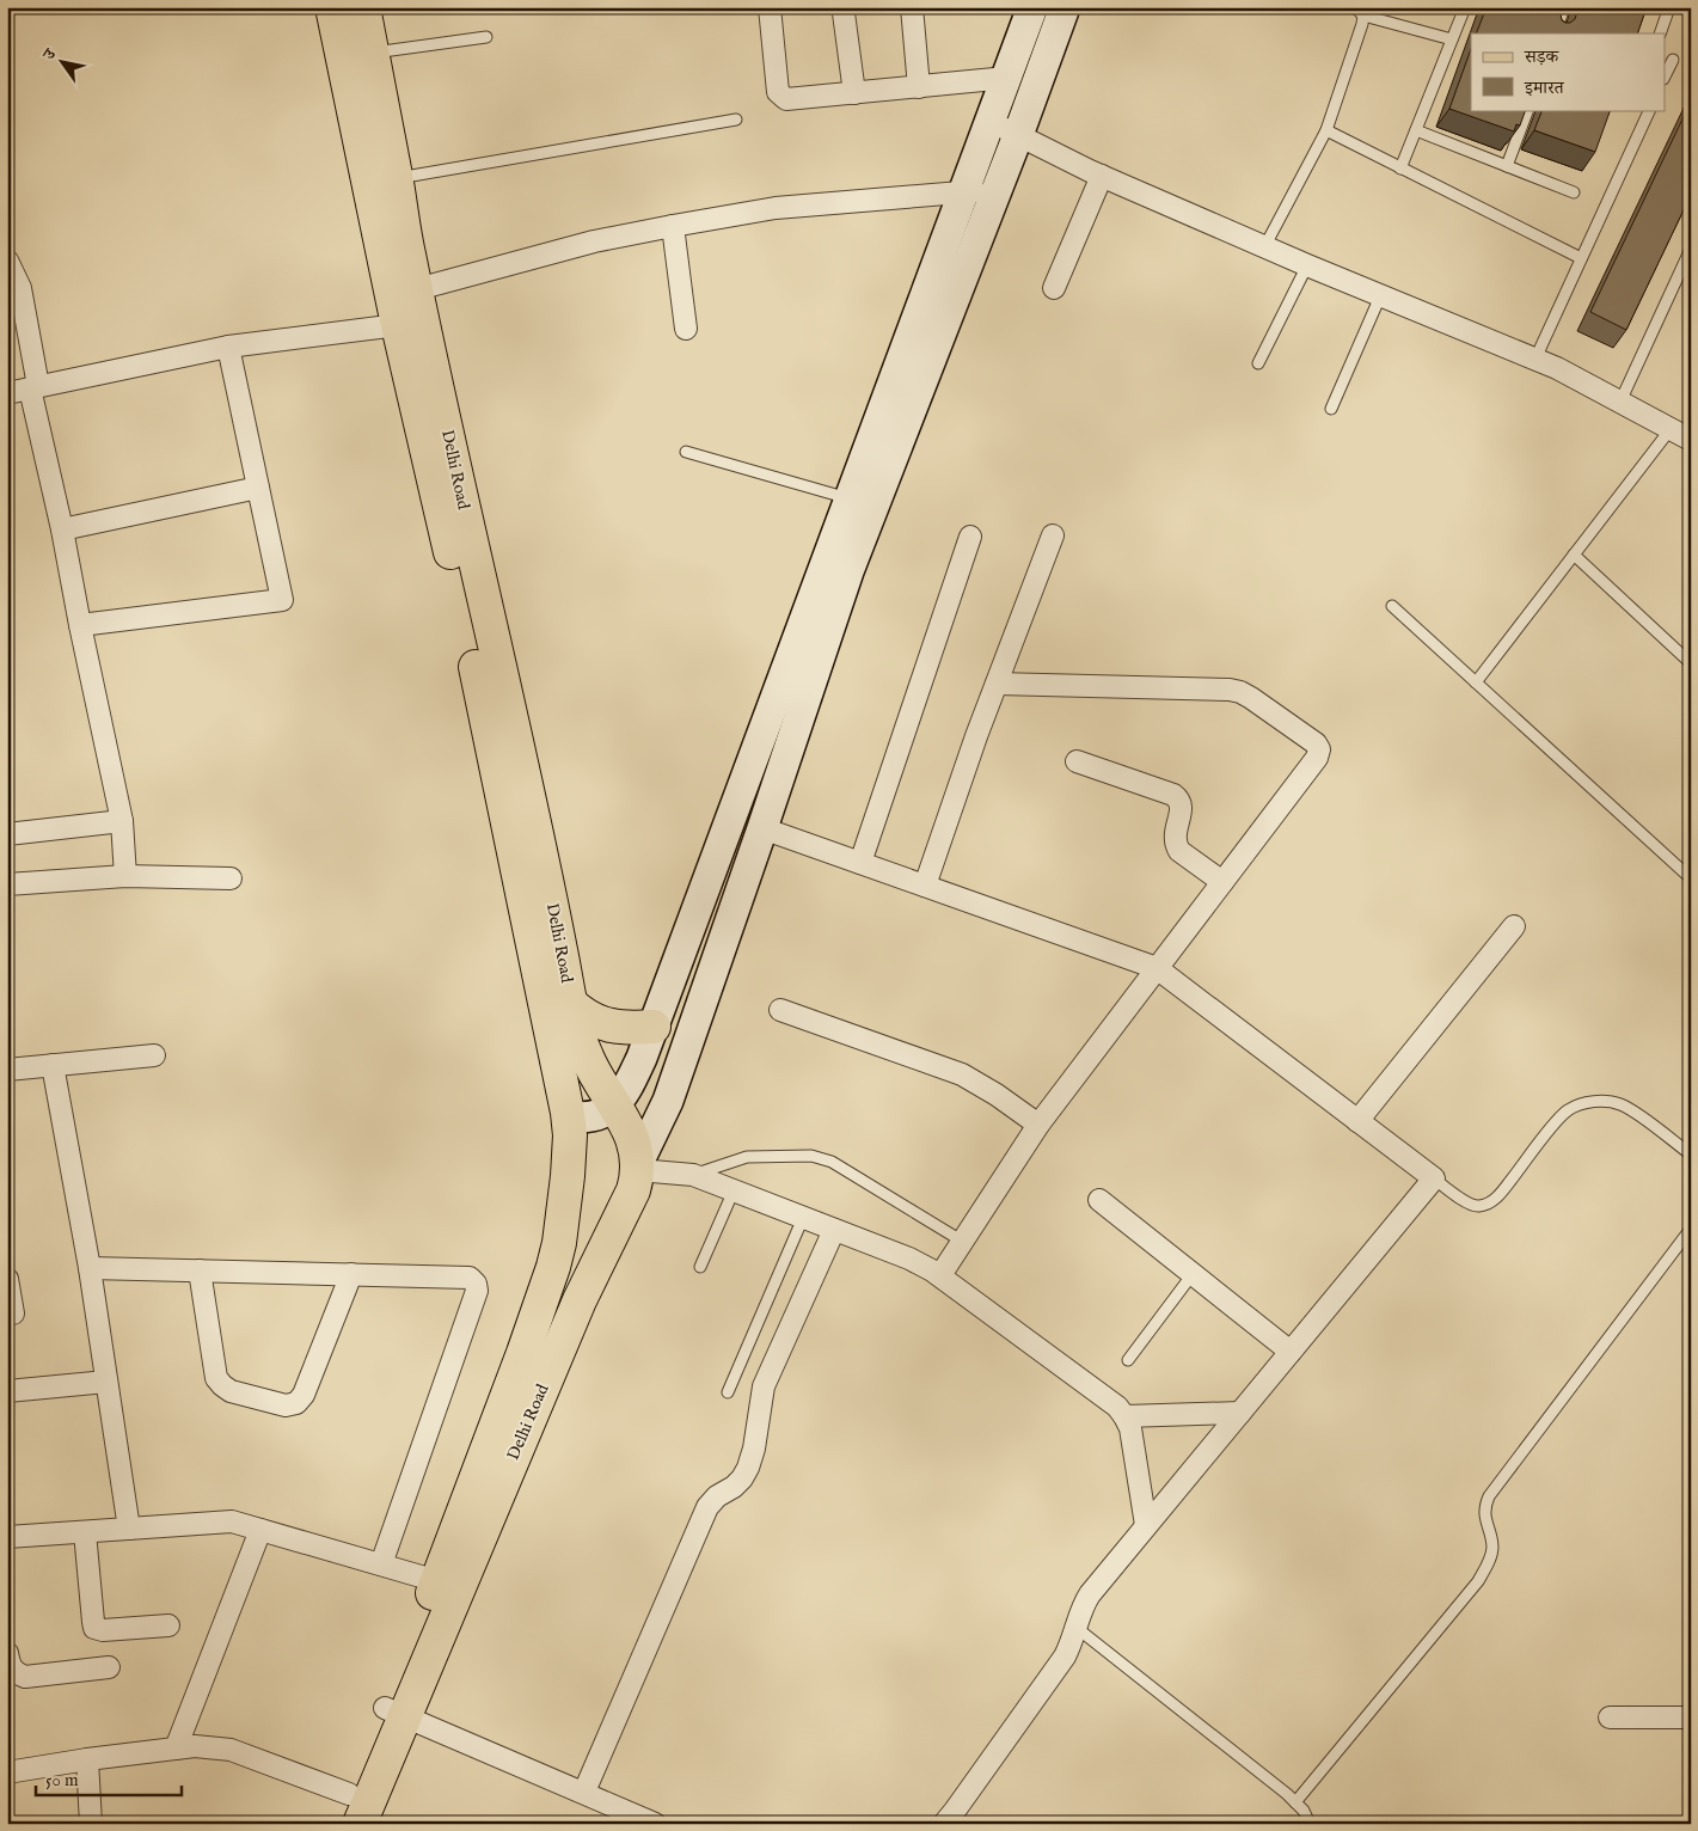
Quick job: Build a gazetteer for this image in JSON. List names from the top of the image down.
{
  "streets": {
    "main road": ["Delhi Road"]
  },
  "legend": ["सड़क", "इमारत"],
  "scale_bar": "50 m",
  "north": "top left"
}
